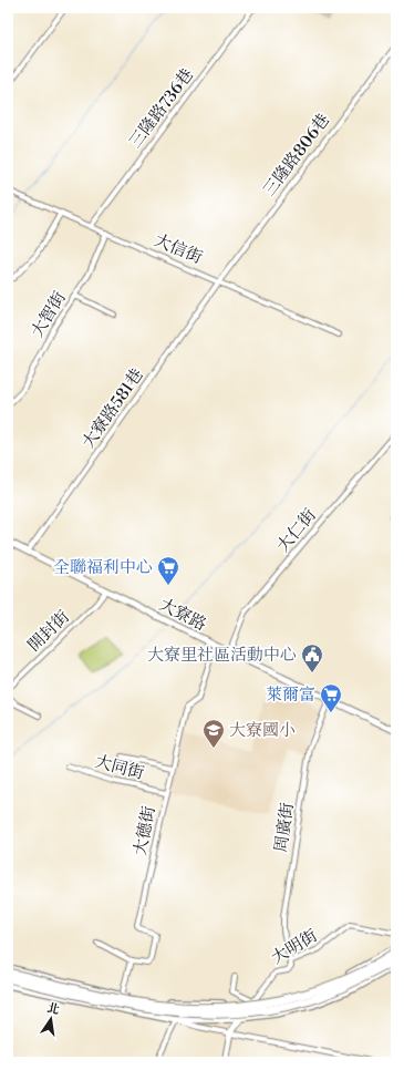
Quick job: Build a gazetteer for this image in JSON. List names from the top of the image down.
{
  "streets": {
    "street": [
      "三隆路736巷",
      "三隆路806巷",
      "大信街",
      "大智街",
      "大寮路581巷",
      "大仁街",
      "大寮路",
      "開封街",
      "大同街",
      "周廣街",
      "大德街",
      "大明街"
    ]
  },
  "crossings": [
    ["三隆路736巷", "大信街"],
    ["三隆路806巷", "大信街"],
    ["三隆路806巷", "大寮路581巷"],
    ["大信街", "大智街"],
    ["大信街", "大寮路581巷"],
    ["大寮路581巷", "大寮路"],
    ["大仁街", "大寮路"],
    ["大寮路", "開封街"],
    ["大寮路", "周廣街"],
    ["大寮路", "大德街"],
    ["大同街", "大德街"],
    ["周廣街", "大明街"]
  ],
  "places": {
    "supermarket": ["全聯福利中心", "萊爾富"],
    "public building": ["大寮里社區活動中心"],
    "school or university": ["大寮國小"]
  },
  "north": "top"
}
